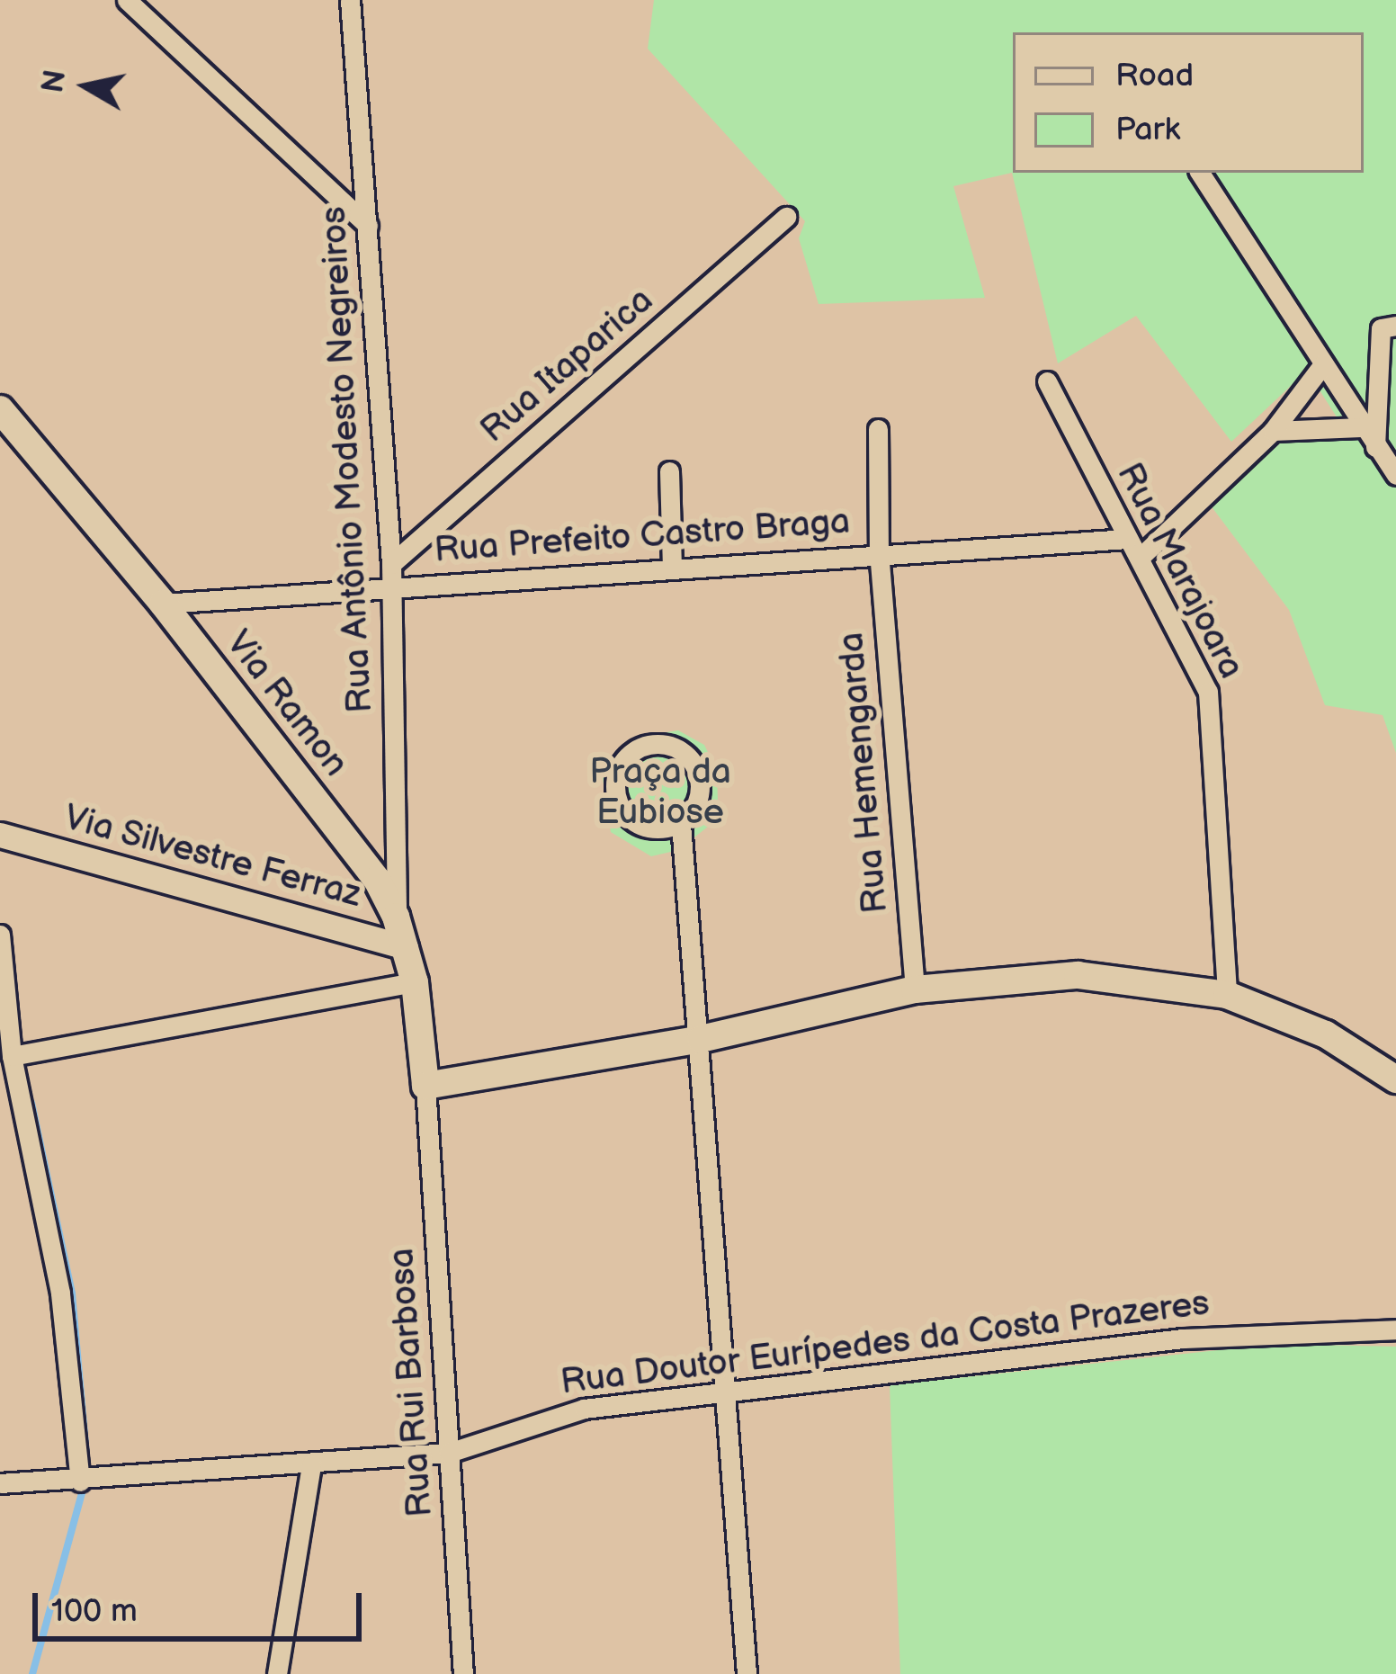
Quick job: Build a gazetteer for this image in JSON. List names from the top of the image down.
{
  "streets": {
    "main road": ["Via Ramon"],
    "street": [
      "Rua Itaparica",
      "Rua Antônio Modesto Negreiros",
      "Rua Prefeito Castro Braga",
      "Rua Marajoara",
      "Rua Hemengarda",
      "Via Silvestre Ferraz",
      "Rua Doutor Eurípedes da Costa Prazeres",
      "Rua Rui Barbosa"
    ]
  },
  "crossings": [
    ["Rua Itaparica", "Rua Antônio Modesto Negreiros"],
    ["Rua Antônio Modesto Negreiros", "Rua Prefeito Castro Braga"],
    ["Rua Antônio Modesto Negreiros", "Via Ramon"],
    ["Rua Prefeito Castro Braga", "Rua Marajoara"],
    ["Rua Prefeito Castro Braga", "Via Ramon"],
    ["Rua Prefeito Castro Braga", "Rua Hemengarda"],
    ["Via Ramon", "Via Silvestre Ferraz"],
    ["Via Ramon", "Rua Rui Barbosa"],
    ["Rua Doutor Eurípedes da Costa Prazeres", "Rua Rui Barbosa"]
  ],
  "parks": ["Praça da Eubiose"],
  "legend": ["Road", "Park"],
  "scale_bar": "100 m",
  "north": "left"
}
